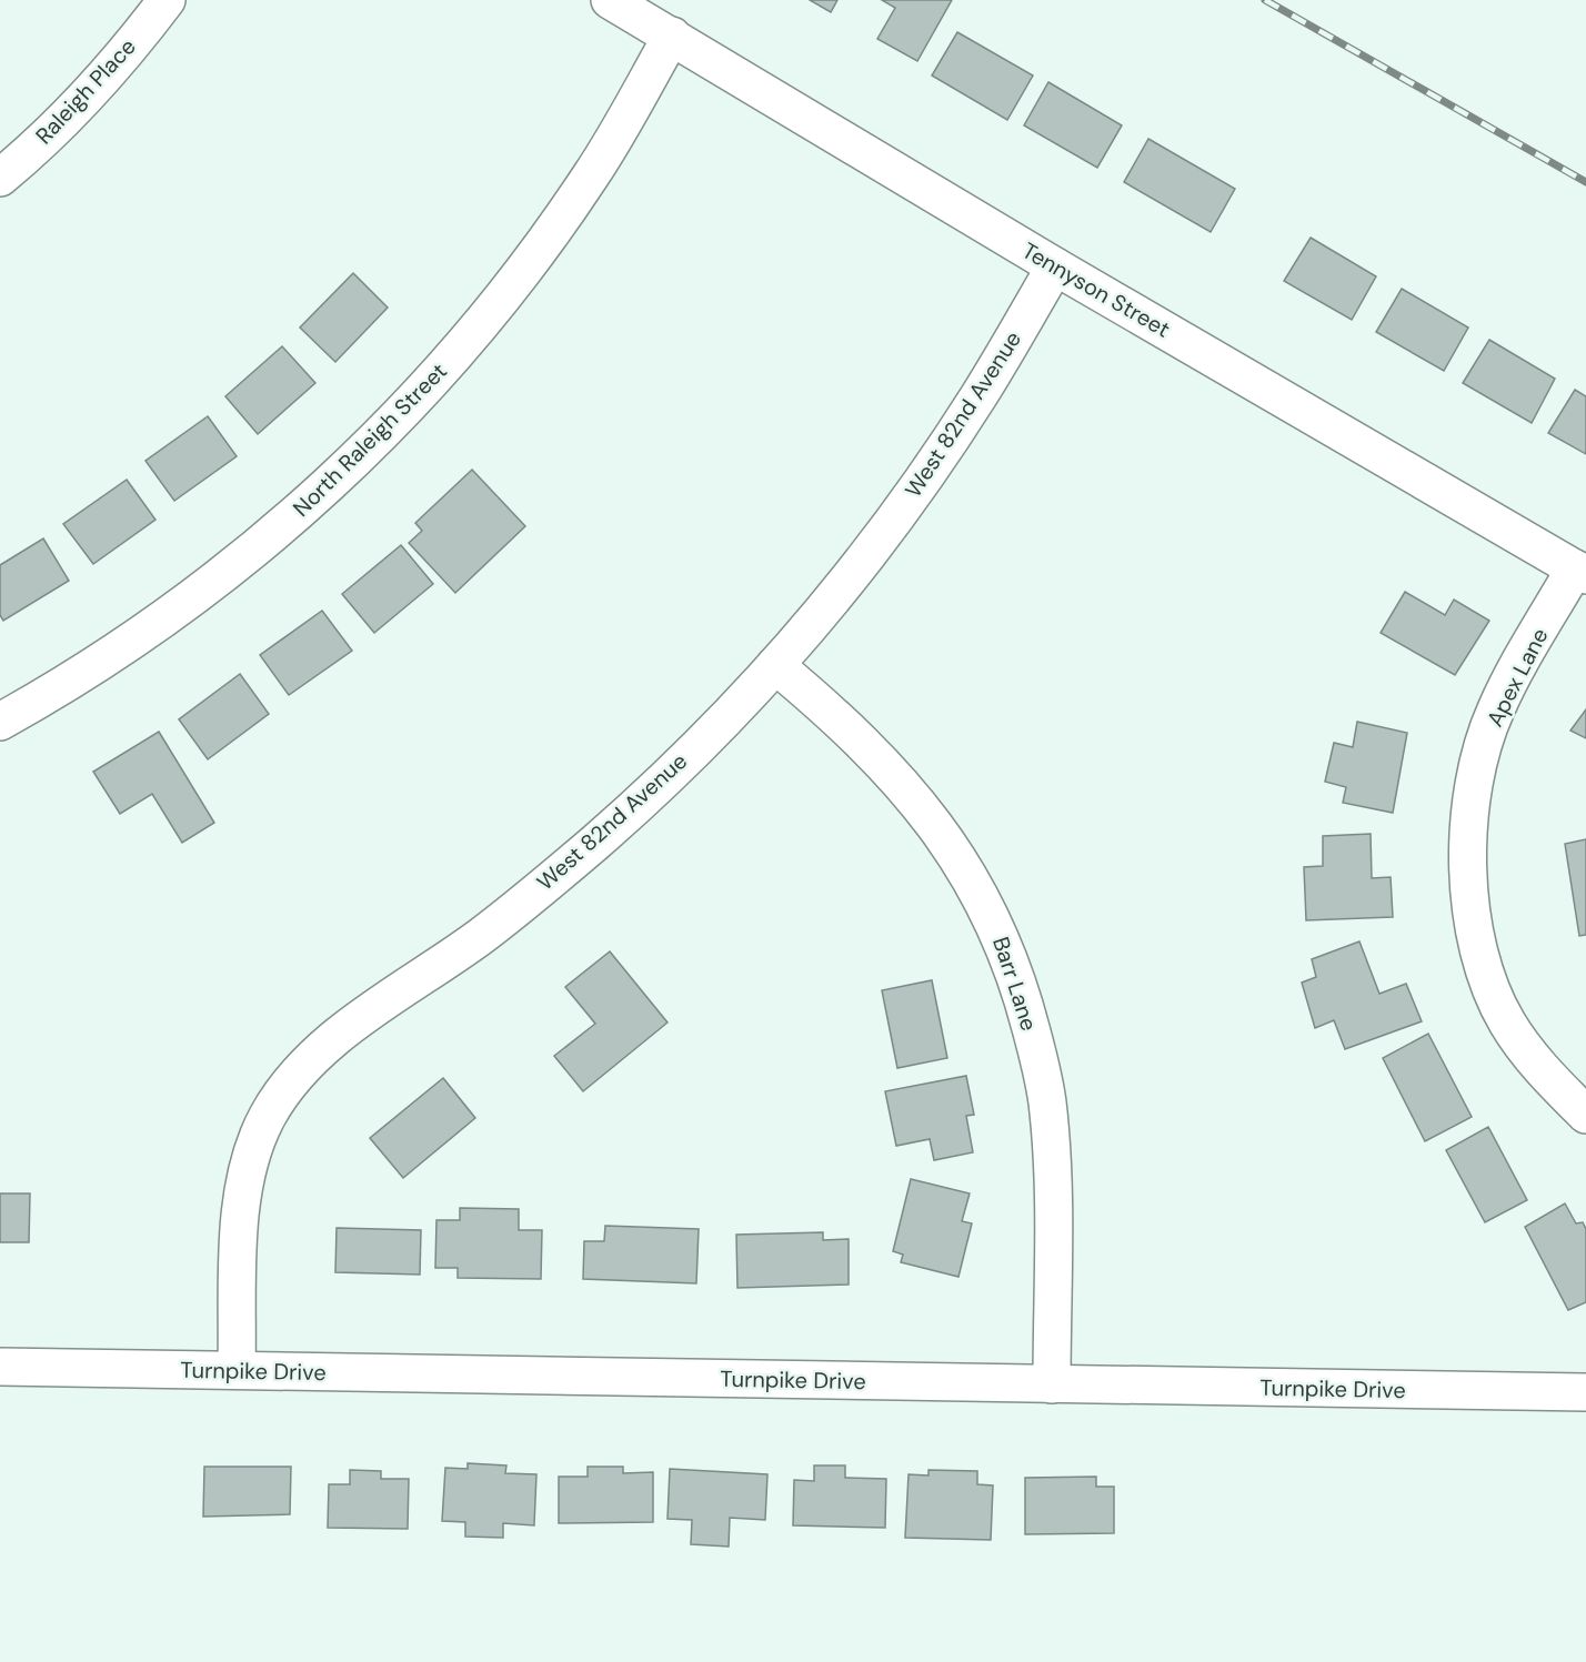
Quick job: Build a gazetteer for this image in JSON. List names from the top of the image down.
{
  "streets": {
    "street": [
      "Raleigh Place",
      "Tennyson Street",
      "West 82nd Avenue",
      "North Raleigh Street",
      "Apex Lane",
      "Barr Lane",
      "Turnpike Drive"
    ]
  },
  "crossings": [
    ["Tennyson Street", "West 82nd Avenue"],
    ["Tennyson Street", "North Raleigh Street"],
    ["Tennyson Street", "Apex Lane"],
    ["West 82nd Avenue", "Barr Lane"],
    ["West 82nd Avenue", "Turnpike Drive"],
    ["Barr Lane", "Turnpike Drive"]
  ]
}
